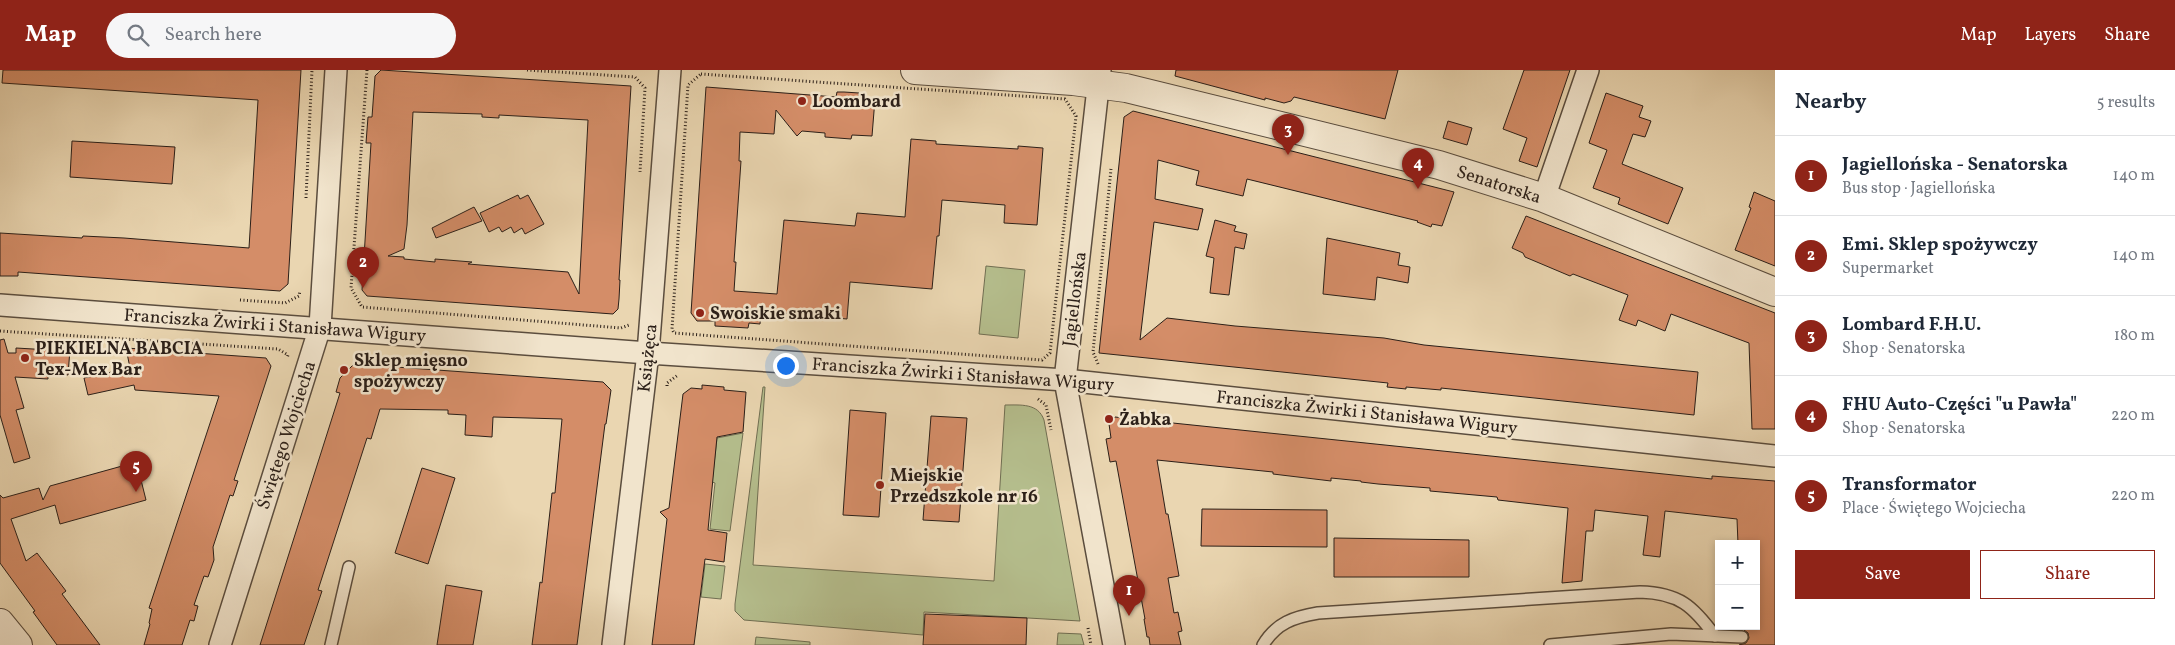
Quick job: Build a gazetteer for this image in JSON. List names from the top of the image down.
{
  "streets": {
    "street": [
      "Senatorska",
      "Jagiellońska",
      "Franciszka Żwirki i Stanisława Wigury",
      "Książęca",
      "Świętego Wojciecha"
    ]
  },
  "crossings": [
    ["Senatorska", "Jagiellońska"],
    ["Jagiellońska", "Franciszka Żwirki i Stanisława Wigury"],
    ["Franciszka Żwirki i Stanisława Wigury", "Książęca"],
    ["Franciszka Żwirki i Stanisława Wigury", "Świętego Wojciecha"]
  ],
  "places": [
    "Loombard",
    "Swoiskie smaki",
    "PIEKIELNA BABCIA Tex-Mex Bar",
    "Sklep mięsno spożywczy",
    "Żabka",
    "Miejskie Przedszkole nr 16"
  ],
  "page": {
    "header": "Map",
    "search": "Search here",
    "nav": ["Map", "Layers", "Share"],
    "heading": ["Nearby", "5 results"],
    "pins": [
      "3",
      "4",
      "2",
      "5",
      "1"
    ],
    "list": [
      {
        "mark": "1",
        "name": "Jagiellońska - Senatorska",
        "note": "Bus stop · Jagiellońska",
        "value": "140 m"
      },
      {
        "mark": "2",
        "name": "Emi. Sklep spożywczy",
        "note": "Supermarket",
        "value": "140 m"
      },
      {
        "mark": "3",
        "name": "Lombard F.H.U.",
        "note": "Shop · Senatorska",
        "value": "180 m"
      },
      {
        "mark": "4",
        "name": "FHU Auto-Części \"u Pawła\"",
        "note": "Shop · Senatorska",
        "value": "220 m"
      },
      {
        "mark": "5",
        "name": "Transformator",
        "note": "Place · Świętego Wojciecha",
        "value": "220 m"
      }
    ],
    "buttons": ["Save", "Share"],
    "map_buttons": ["+", "−"]
  }
}
